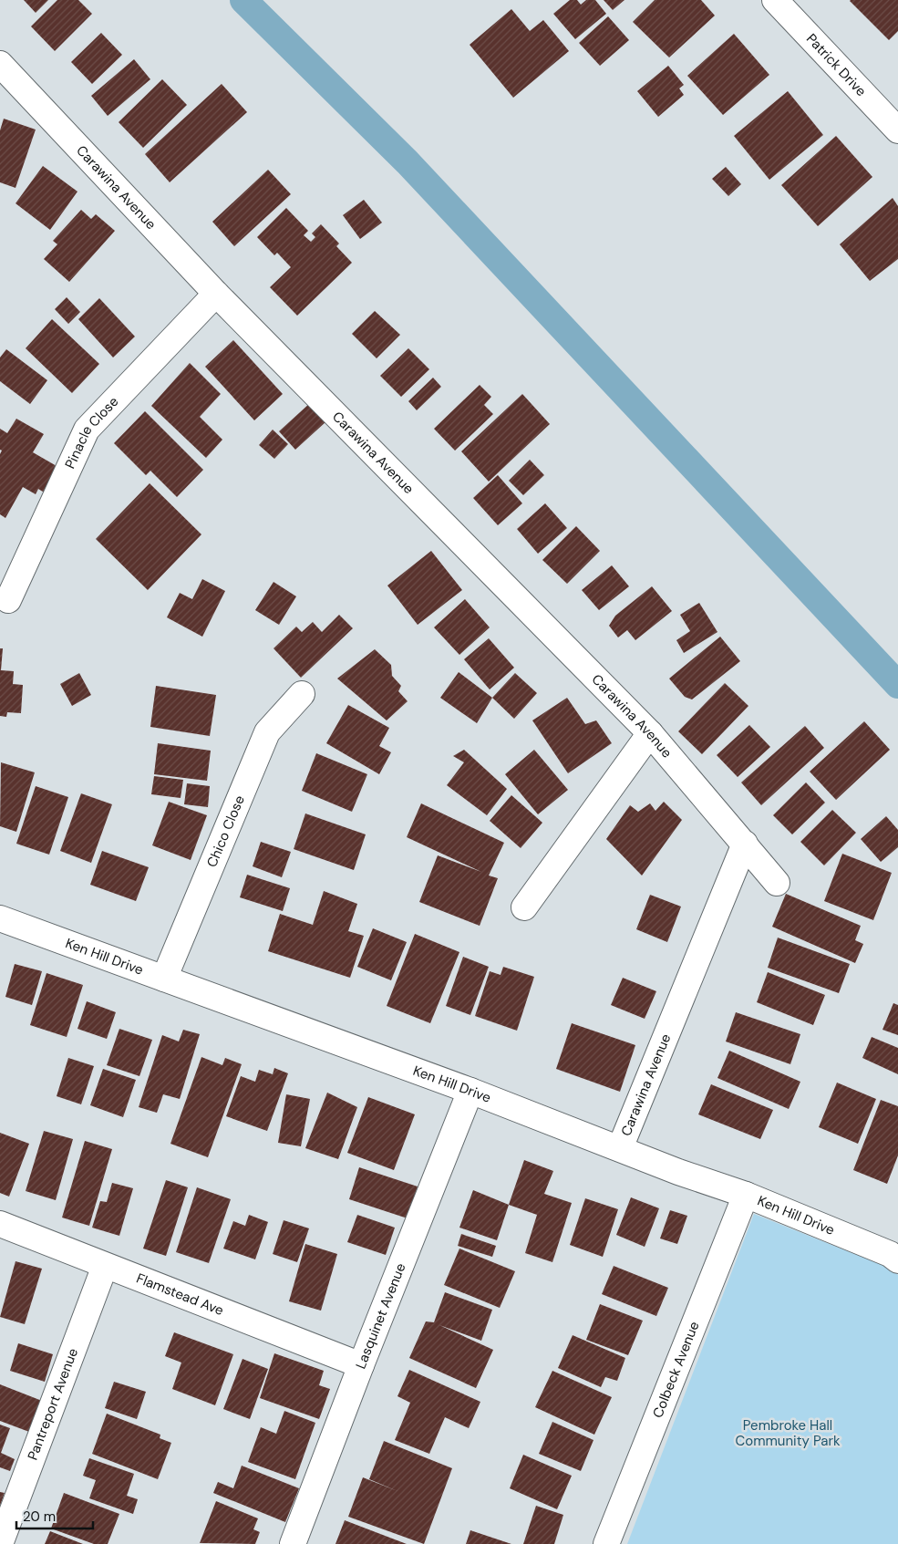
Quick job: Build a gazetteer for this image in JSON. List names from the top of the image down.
{
  "streets": {
    "street": [
      "Patrick Drive",
      "Carawina Avenue",
      "Pinacle Close",
      "Chico Close",
      "Ken Hill Drive",
      "Flamstead Ave",
      "Lasquinet Avenue",
      "Colbeck Avenue",
      "Pantreport Avenue"
    ]
  },
  "crossings": [
    ["Carawina Avenue", "Pinacle Close"],
    ["Carawina Avenue", "Ken Hill Drive"],
    ["Chico Close", "Ken Hill Drive"],
    ["Ken Hill Drive", "Lasquinet Avenue"],
    ["Ken Hill Drive", "Colbeck Avenue"],
    ["Flamstead Ave", "Lasquinet Avenue"],
    ["Flamstead Ave", "Pantreport Avenue"]
  ],
  "parks": ["Pembroke Hall Community Park"],
  "scale_bar": "20 m"
}
